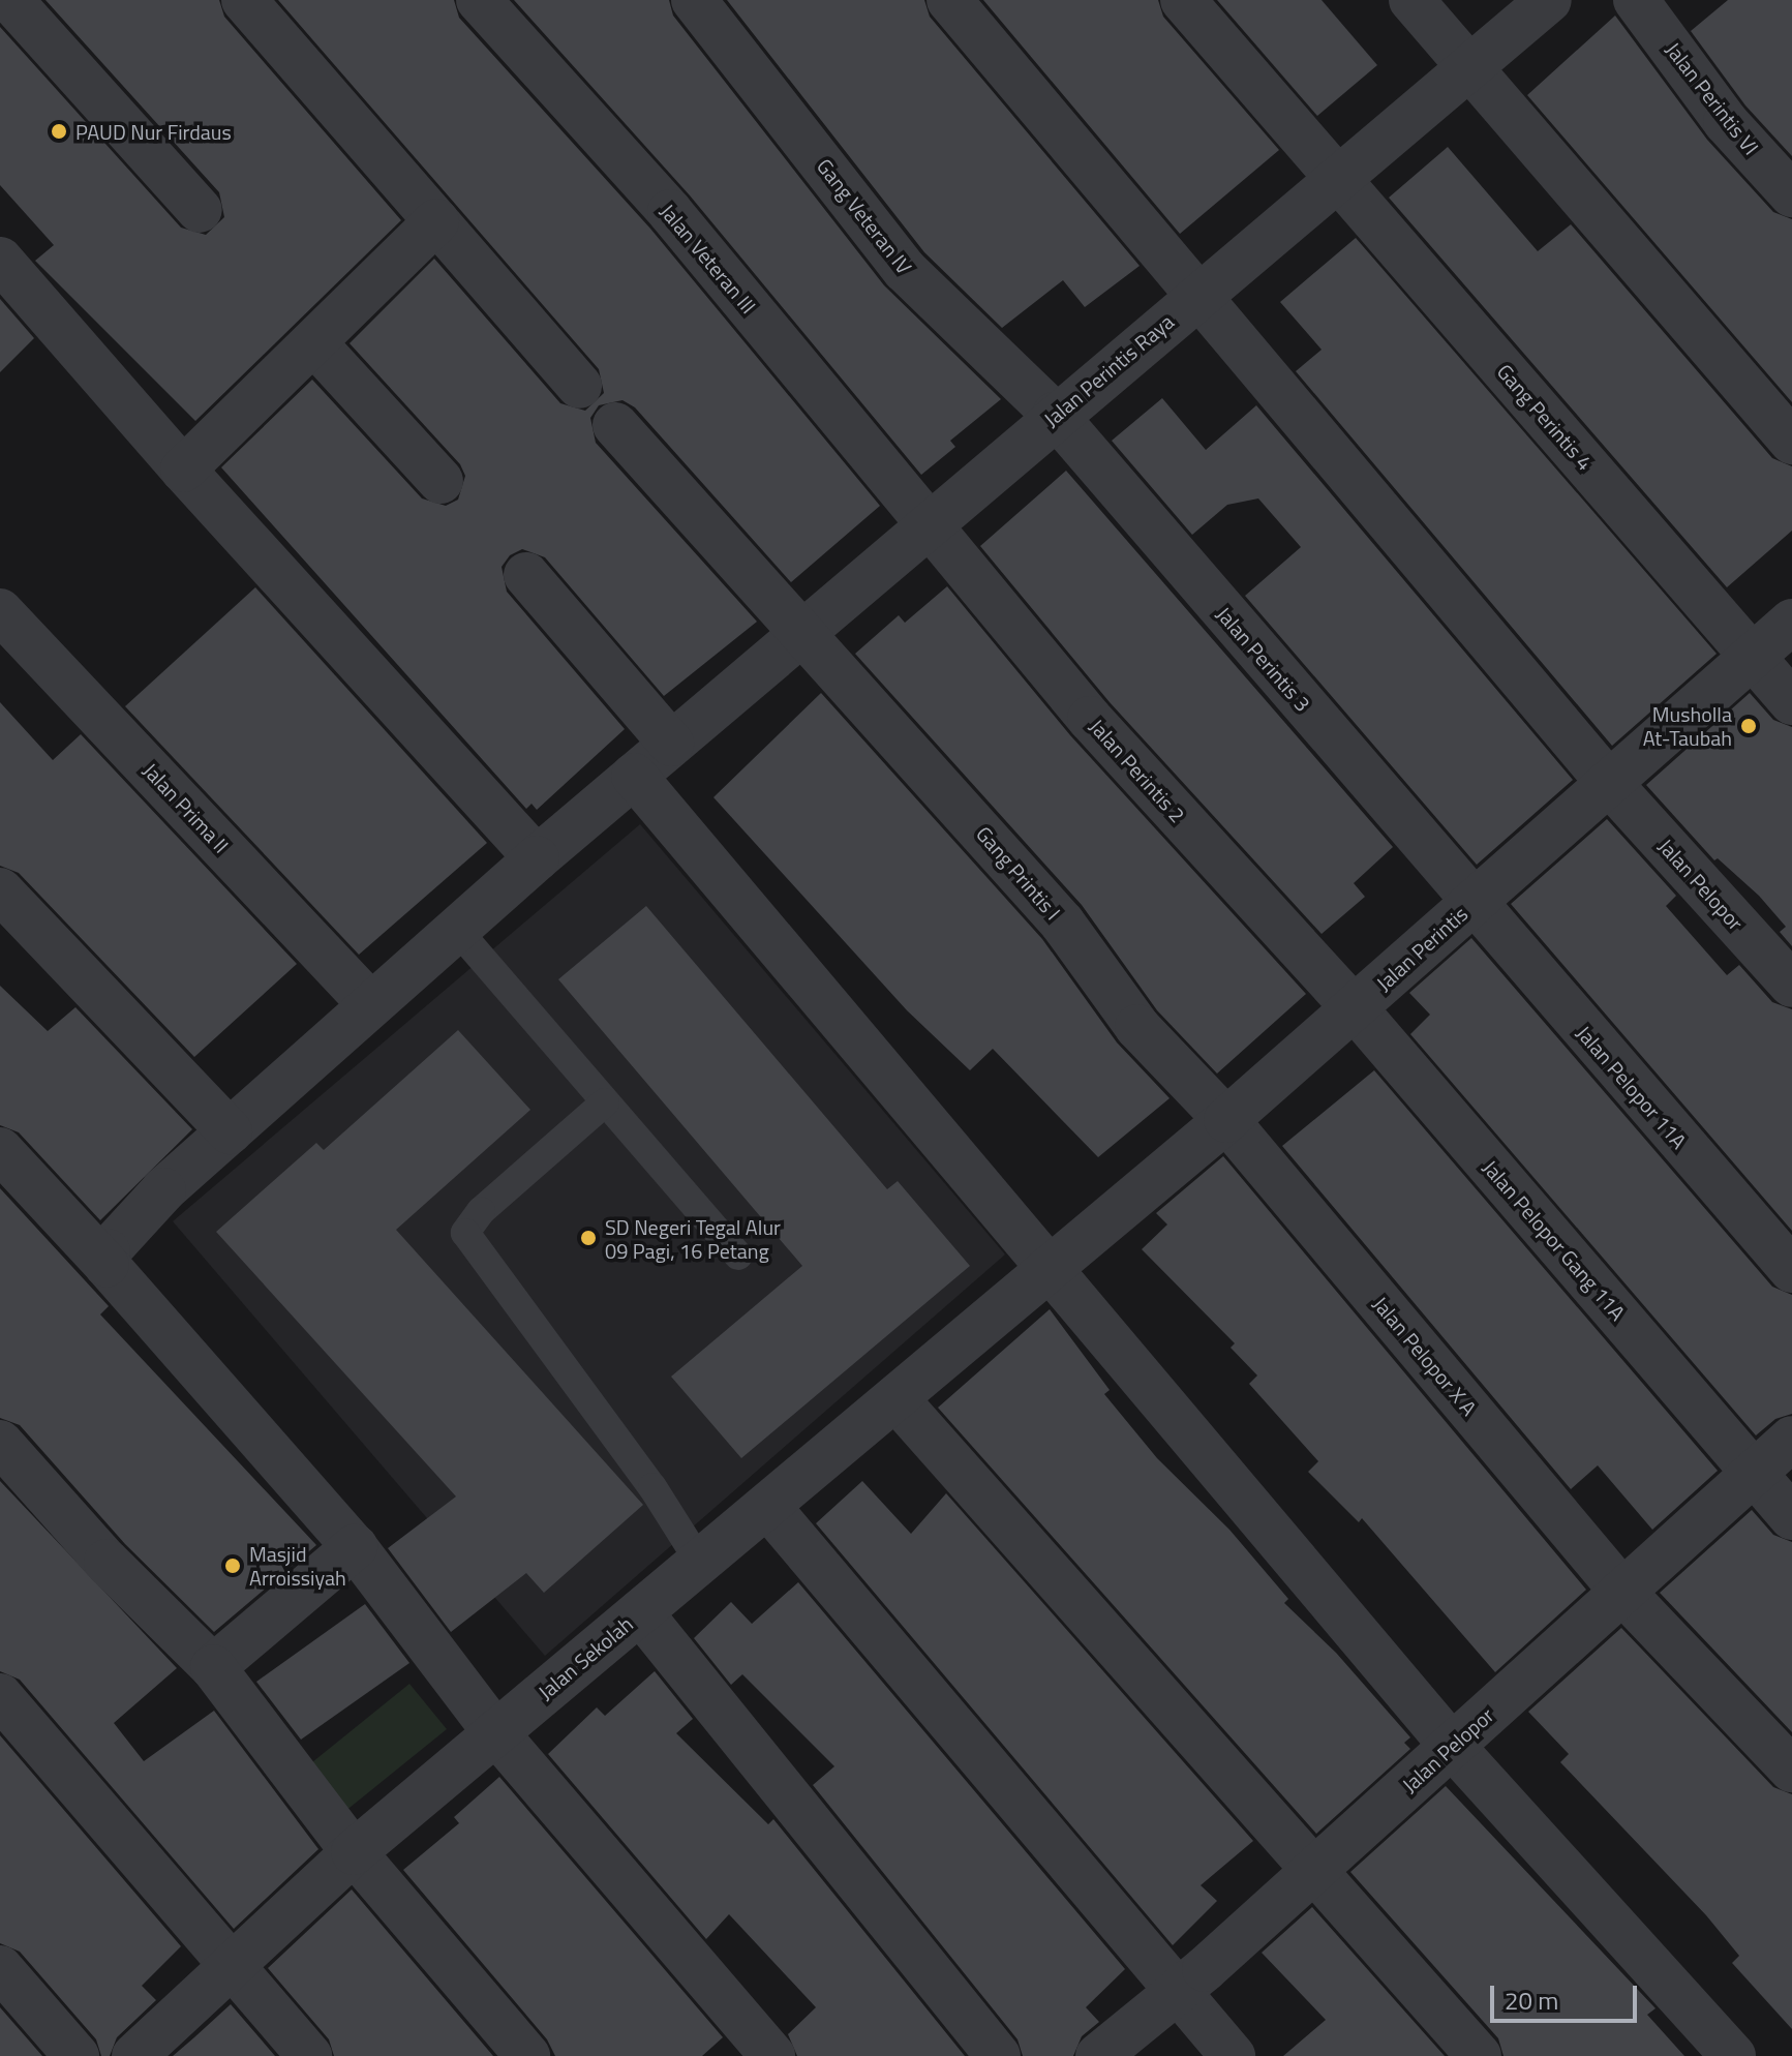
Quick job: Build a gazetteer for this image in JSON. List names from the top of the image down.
{
  "streets": {
    "street": [
      "Jalan Perintis VI",
      "Gang Veteran IV",
      "Jalan Veteran III",
      "Jalan Perintis Raya",
      "Gang Perintis 4",
      "Jalan Perintis 3",
      "Jalan Perintis 2",
      "Jalan Prima II",
      "Gang Printis I",
      "Jalan Pelopor",
      "Jalan Perintis",
      "Jalan Pelopor 11A",
      "Jalan Pelopor Gang 11A",
      "Jalan Pelopor X A",
      "Jalan Sekolah"
    ]
  },
  "crossings": [
    ["Gang Veteran IV", "Jalan Perintis Raya"],
    ["Gang Veteran IV", "Jalan Perintis 3"],
    ["Jalan Veteran III", "Jalan Perintis Raya"],
    ["Jalan Veteran III", "Jalan Perintis 2"],
    ["Jalan Perintis Raya", "Gang Perintis 4"],
    ["Jalan Perintis Raya", "Jalan Perintis 3"],
    ["Jalan Perintis Raya", "Jalan Perintis 2"],
    ["Jalan Perintis Raya", "Jalan Prima II"],
    ["Jalan Perintis Raya", "Gang Printis I"],
    ["Gang Perintis 4", "Jalan Perintis"],
    ["Jalan Perintis 3", "Jalan Perintis"],
    ["Jalan Perintis 3", "Jalan Pelopor 11A"],
    ["Jalan Perintis 2", "Jalan Perintis"],
    ["Jalan Perintis 2", "Jalan Pelopor Gang 11A"],
    ["Gang Printis I", "Jalan Perintis"],
    ["Gang Printis I", "Jalan Pelopor X A"],
    ["Jalan Pelopor", "Jalan Perintis"],
    ["Jalan Pelopor", "Jalan Pelopor Gang 11A"],
    ["Jalan Pelopor", "Jalan Pelopor X A"],
    ["Jalan Perintis", "Jalan Pelopor 11A"],
    ["Jalan Perintis", "Jalan Pelopor Gang 11A"],
    ["Jalan Perintis", "Jalan Pelopor X A"],
    ["Jalan Perintis", "Jalan Sekolah"]
  ],
  "places": [
    "PAUD Nur Firdaus",
    "Musholla At-Taubah",
    "SD Negeri Tegal Alur 09 Pagi, 16 Petang",
    "Masjid Arroissiyah"
  ],
  "scale_bar": "20 m"
}
